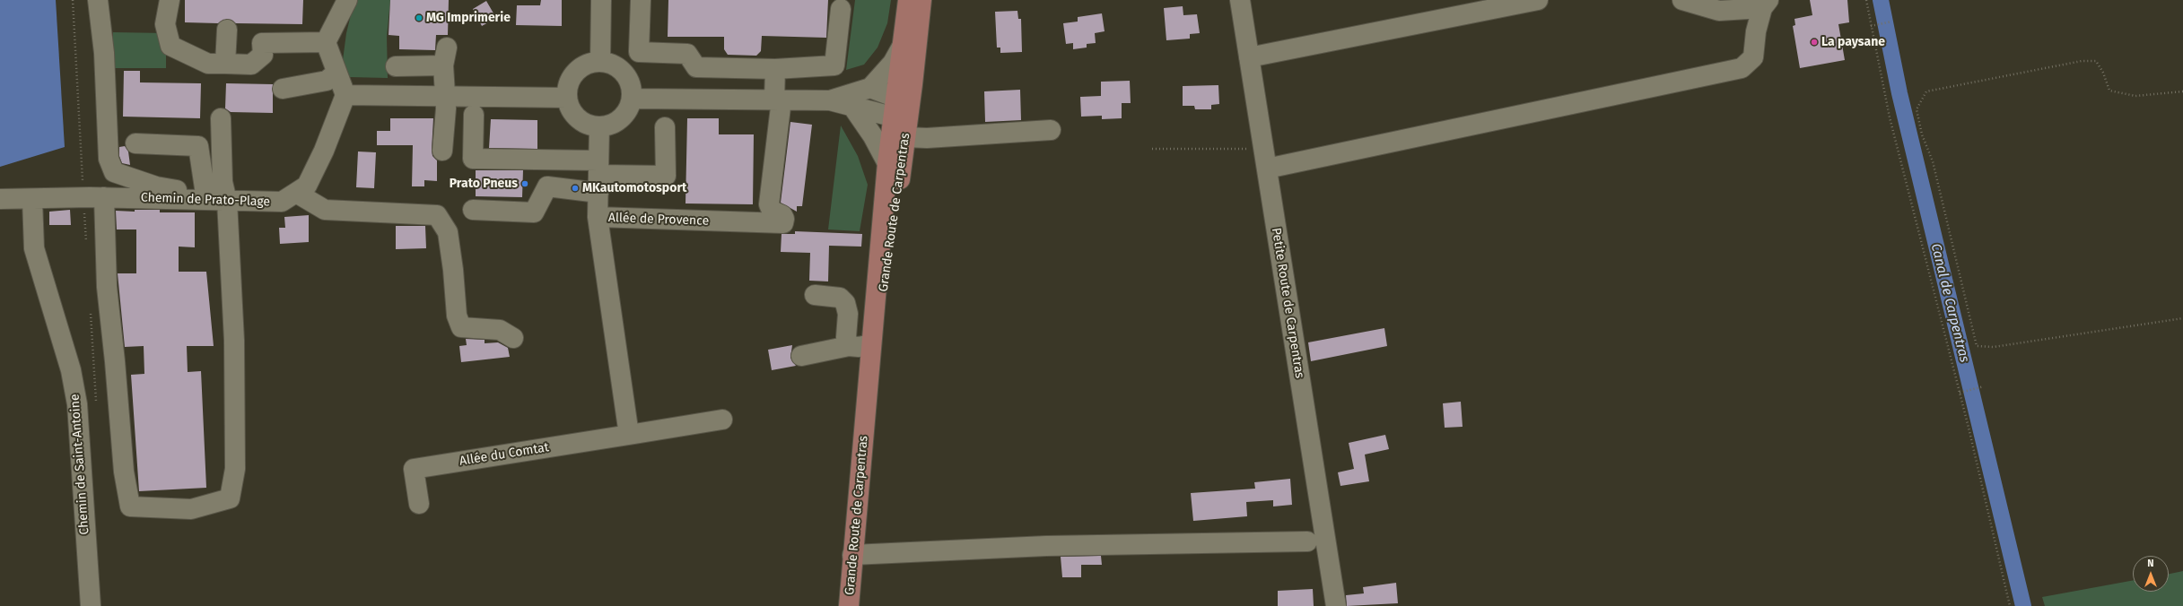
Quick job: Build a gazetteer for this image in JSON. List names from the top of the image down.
{
  "streets": {
    "main road": ["Grande Route de Carpentras"],
    "street": [
      "Chemin de Prato-Plage",
      "Allée de Provence",
      "Petite Route de Carpentras",
      "Allée du Comtat",
      "Chemin de Saint-Antoine"
    ]
  },
  "crossings": [
    ["Chemin de Prato-Plage", "Chemin de Saint-Antoine"]
  ],
  "water": ["Canal de Carpentras"],
  "places": [
    "MG Imprimerie",
    "La paysane",
    "Prato Pneus",
    "MKautomotosport"
  ],
  "north": "top"
}
